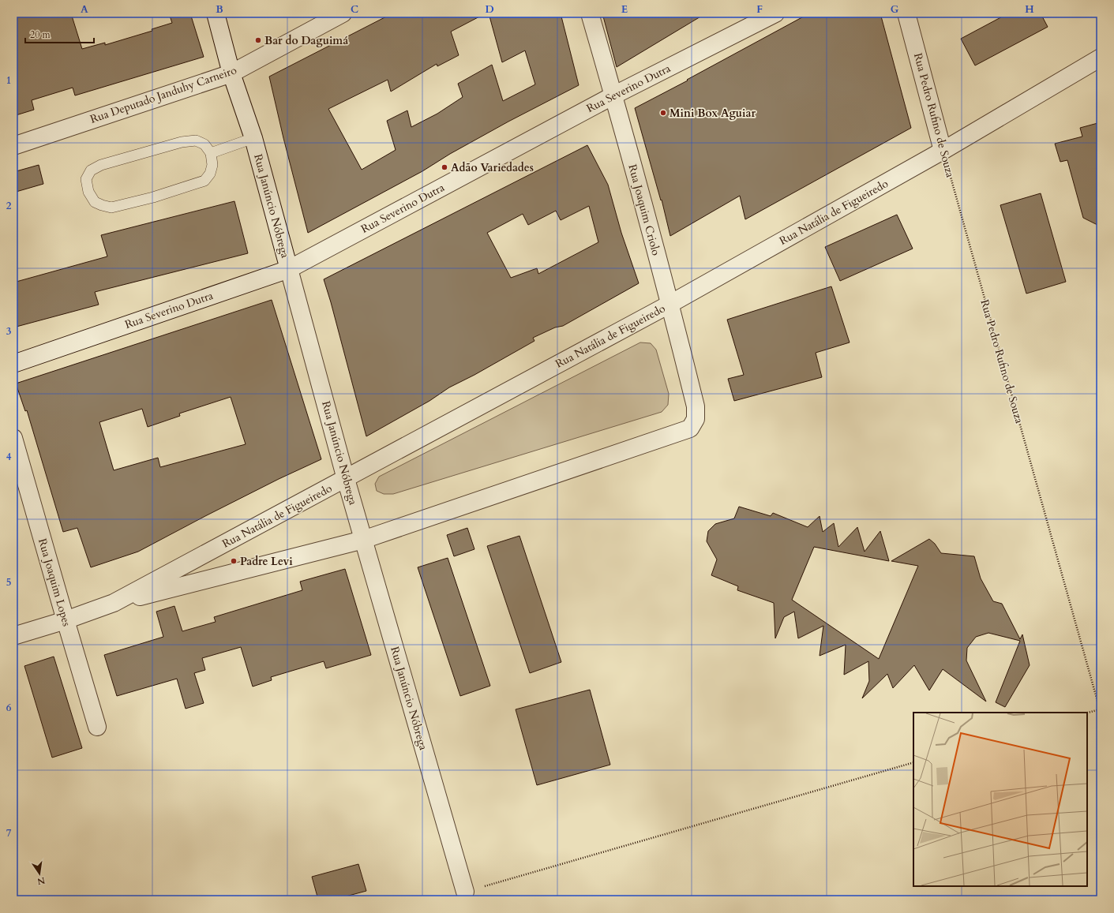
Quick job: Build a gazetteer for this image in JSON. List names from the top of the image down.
{
  "streets": {
    "street": [
      "Rua Severino Dutra",
      "Rua Deputado Janduhy Carneiro",
      "Rua Pedro Rufino de Souza",
      "Rua Janúncio Nóbrega",
      "Rua Joaquim Criolo",
      "Rua Natália de Figueiredo",
      "Rua Joaquim Lopes"
    ]
  },
  "crossings": [
    ["Rua Severino Dutra", "Rua Janúncio Nóbrega"],
    ["Rua Severino Dutra", "Rua Joaquim Criolo"],
    ["Rua Deputado Janduhy Carneiro", "Rua Janúncio Nóbrega"],
    ["Rua Pedro Rufino de Souza", "Rua Natália de Figueiredo"],
    ["Rua Janúncio Nóbrega", "Rua Natália de Figueiredo"],
    ["Rua Joaquim Criolo", "Rua Natália de Figueiredo"],
    ["Rua Natália de Figueiredo", "Rua Joaquim Lopes"]
  ],
  "places": [
    "Bar do Daguimá",
    "Mini Box Aguiar",
    "Adão Variedades",
    "Padre Levi"
  ],
  "scale_bar": "20 m",
  "north": "bottom",
  "grid": {
    "columns": [
      "A",
      "B",
      "C",
      "D",
      "E",
      "F",
      "G",
      "H"
    ],
    "rows": [
      "1",
      "2",
      "3",
      "4",
      "5",
      "6",
      "7"
    ]
  }
}
